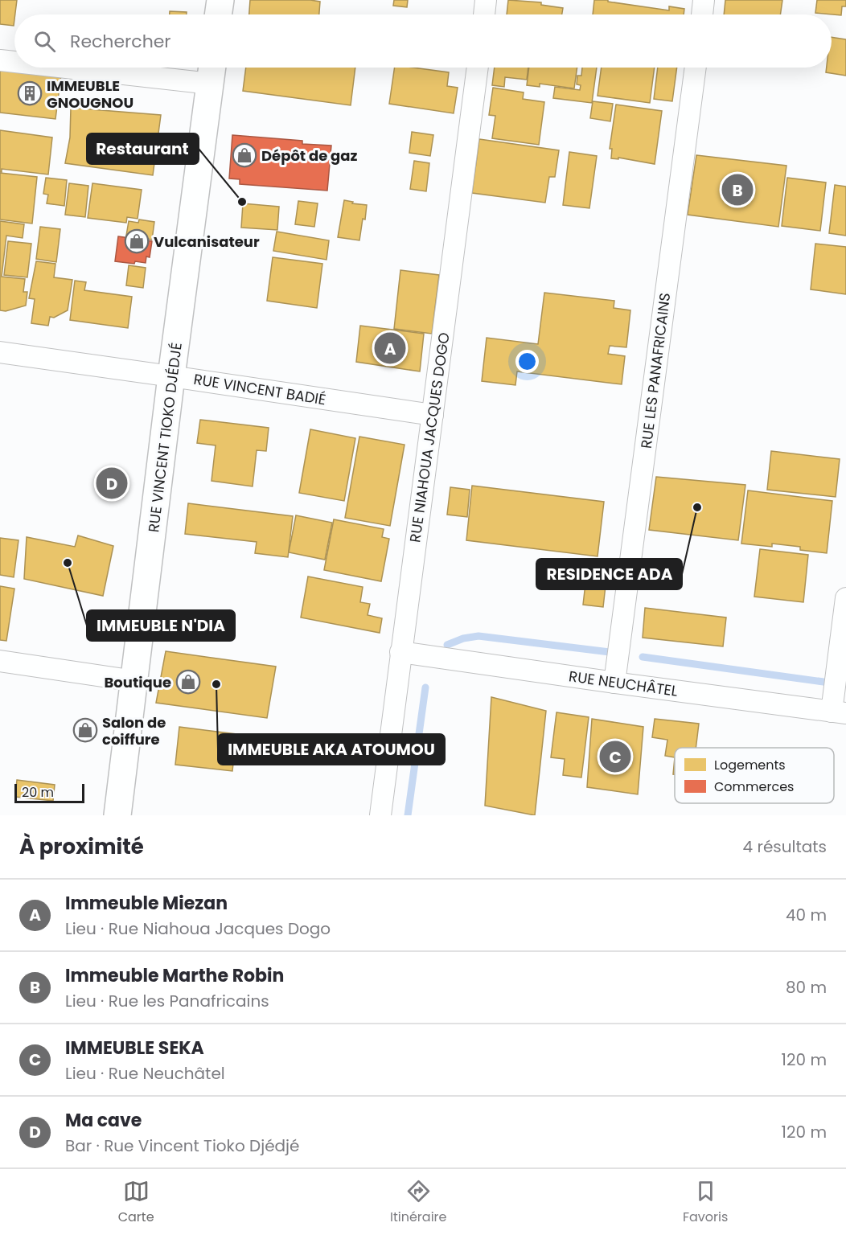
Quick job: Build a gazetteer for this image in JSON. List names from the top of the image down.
{
  "streets": {
    "street": [
      "RUE LES PANAFRICAINS",
      "RUE VINCENT BADIÉ",
      "RUE VINCENT TIOKO DJÉDJÉ",
      "RUE NIAHOUA JACQUES DOGO",
      "RUE NEUCHÂTEL"
    ]
  },
  "crossings": [
    ["RUE LES PANAFRICAINS", "RUE NEUCHÂTEL"],
    ["RUE VINCENT BADIÉ", "RUE VINCENT TIOKO DJÉDJÉ"],
    ["RUE VINCENT BADIÉ", "RUE NIAHOUA JACQUES DOGO"],
    ["RUE NIAHOUA JACQUES DOGO", "RUE NEUCHÂTEL"]
  ],
  "places": {
    "building": ["IMMEUBLE GNOUGNOU"],
    "shop": [
      "Dépôt de gaz",
      "Vulcanisateur",
      "Boutique",
      "Salon de coiffure"
    ],
    "other": [
      "Restaurant",
      "RESIDENCE ADA",
      "IMMEUBLE N'DIA",
      "IMMEUBLE AKA ATOUMOU"
    ]
  },
  "legend": ["Logements", "Commerces"],
  "scale_bar": "20 m",
  "page": {
    "search": "Rechercher",
    "pins": [
      "B",
      "A",
      "D",
      "C"
    ],
    "scale": "20 m",
    "heading": ["À proximité", "4 résultats"],
    "list": [
      {
        "mark": "A",
        "name": "Immeuble Miezan",
        "note": "Lieu · Rue Niahoua Jacques Dogo",
        "value": "40 m"
      },
      {
        "mark": "B",
        "name": "Immeuble Marthe Robin",
        "note": "Lieu · Rue les Panafricains",
        "value": "80 m"
      },
      {
        "mark": "C",
        "name": "IMMEUBLE SEKA",
        "note": "Lieu · Rue Neuchâtel",
        "value": "120 m"
      },
      {
        "mark": "D",
        "name": "Ma cave",
        "note": "Bar · Rue Vincent Tioko Djédjé",
        "value": "120 m"
      }
    ],
    "nav": ["Carte", "Itinéraire", "Favoris"]
  }
}
